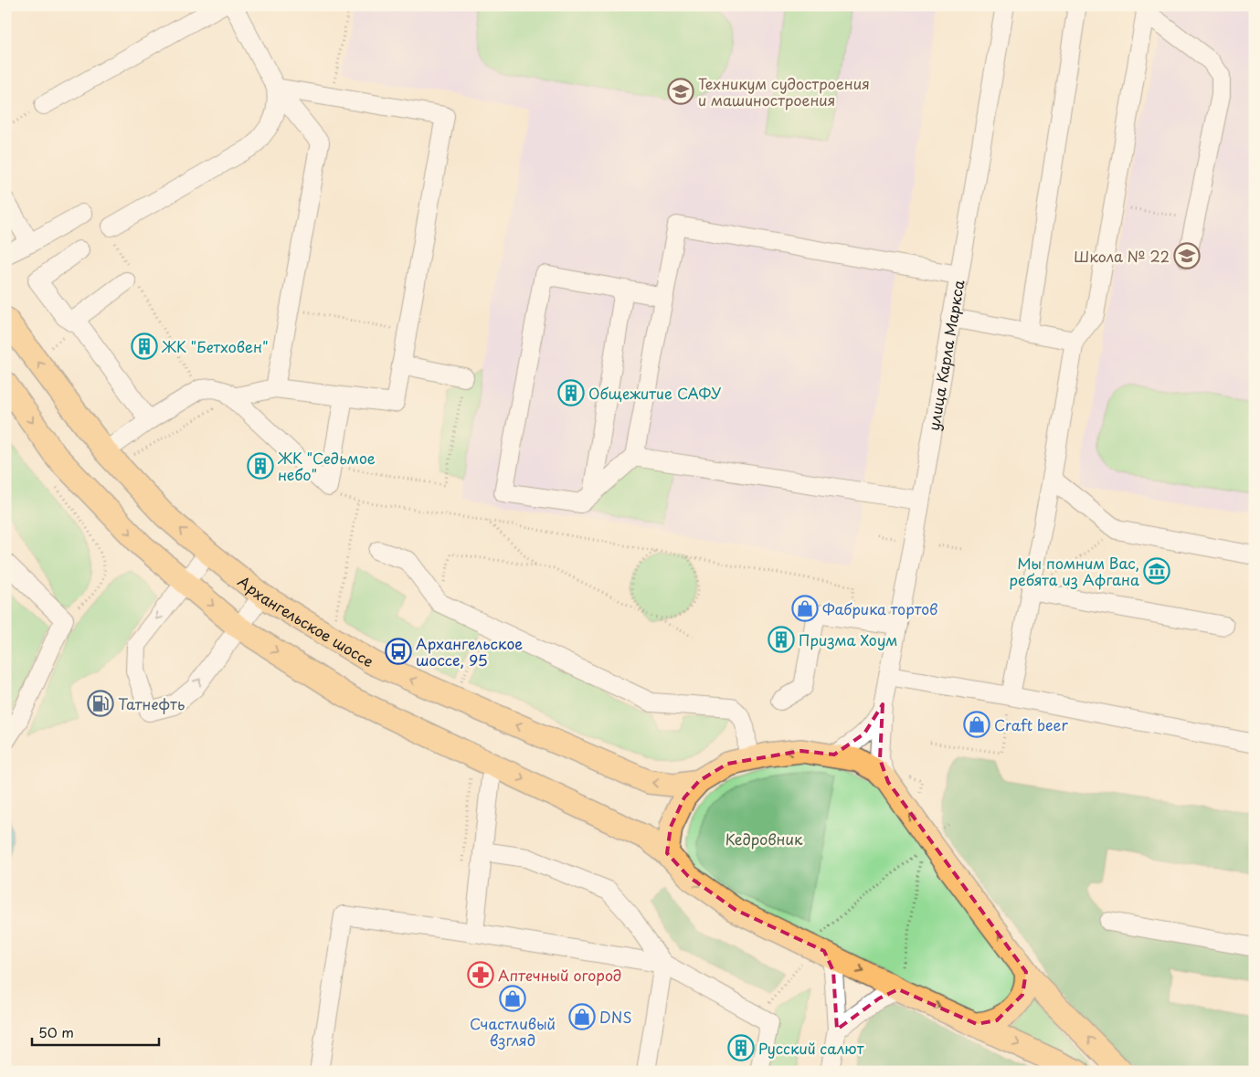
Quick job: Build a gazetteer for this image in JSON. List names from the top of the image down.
{
  "streets": {
    "main road": ["Архангельское шоссе"],
    "street": ["улица Карла Маркса"]
  },
  "parks": ["Кедровник"],
  "places": {
    "school or university": ["Техникум судостроения и машиностроения", "Школа № 22"],
    "building": [
      "ЖК \"Бетховен\"",
      "Общежитие САФУ",
      "ЖК \"Седьмое небо\"",
      "Призма Хоум",
      "Русский салют"
    ],
    "museum": ["Мы помним Вас, ребята из Афгана"],
    "shop": [
      "Фабрика тортов",
      "Craft beer",
      "Счастливый взгляд",
      "DNS"
    ],
    "bus stop": ["Архангельское шоссе, 95"],
    "fuel station": ["Татнефть"],
    "pharmacy": ["Аптечный огород"]
  },
  "scale_bar": "50 m"
}
